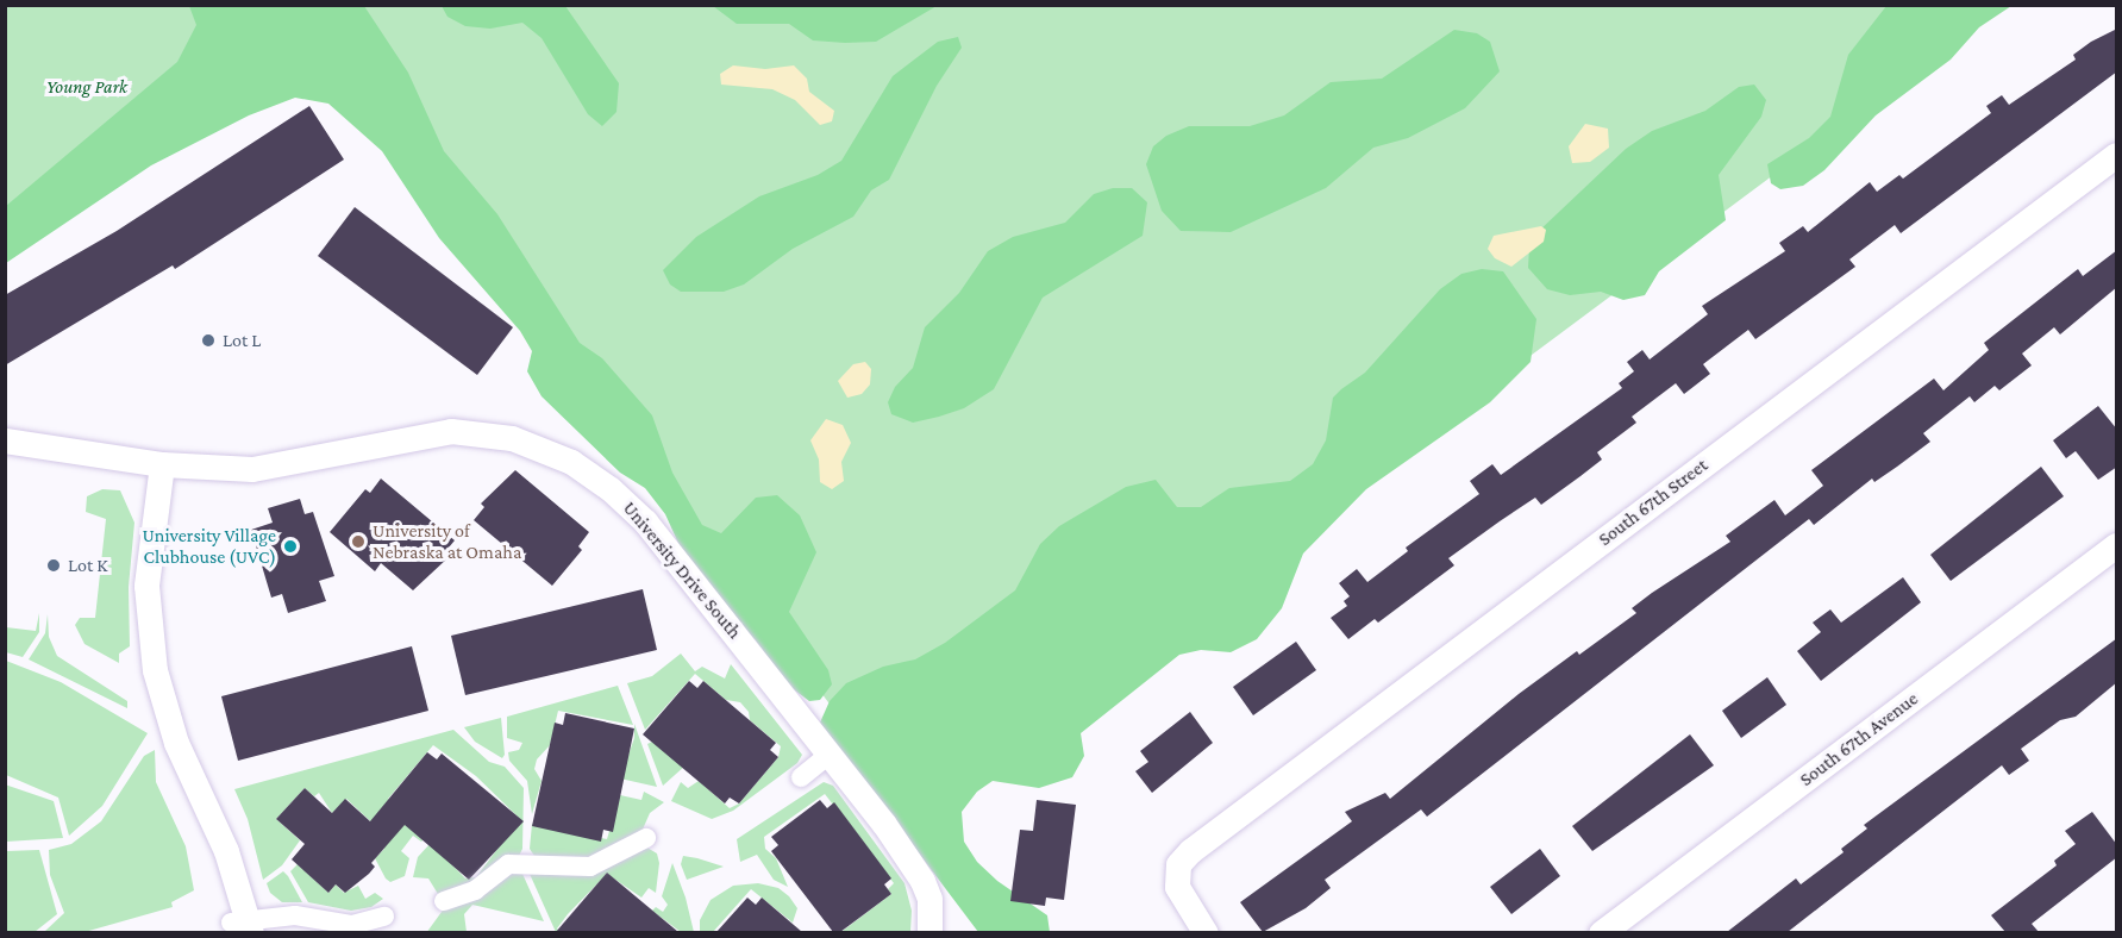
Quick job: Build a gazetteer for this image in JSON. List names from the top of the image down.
{
  "streets": {
    "street": ["South 67th Street", "University Drive South", "South 67th Avenue"]
  },
  "parks": ["Young Park"],
  "places": [
    "Lot L",
    "University of Nebraska at Omaha",
    "University Village Clubhouse (UVC)",
    "Lot K"
  ]
}
